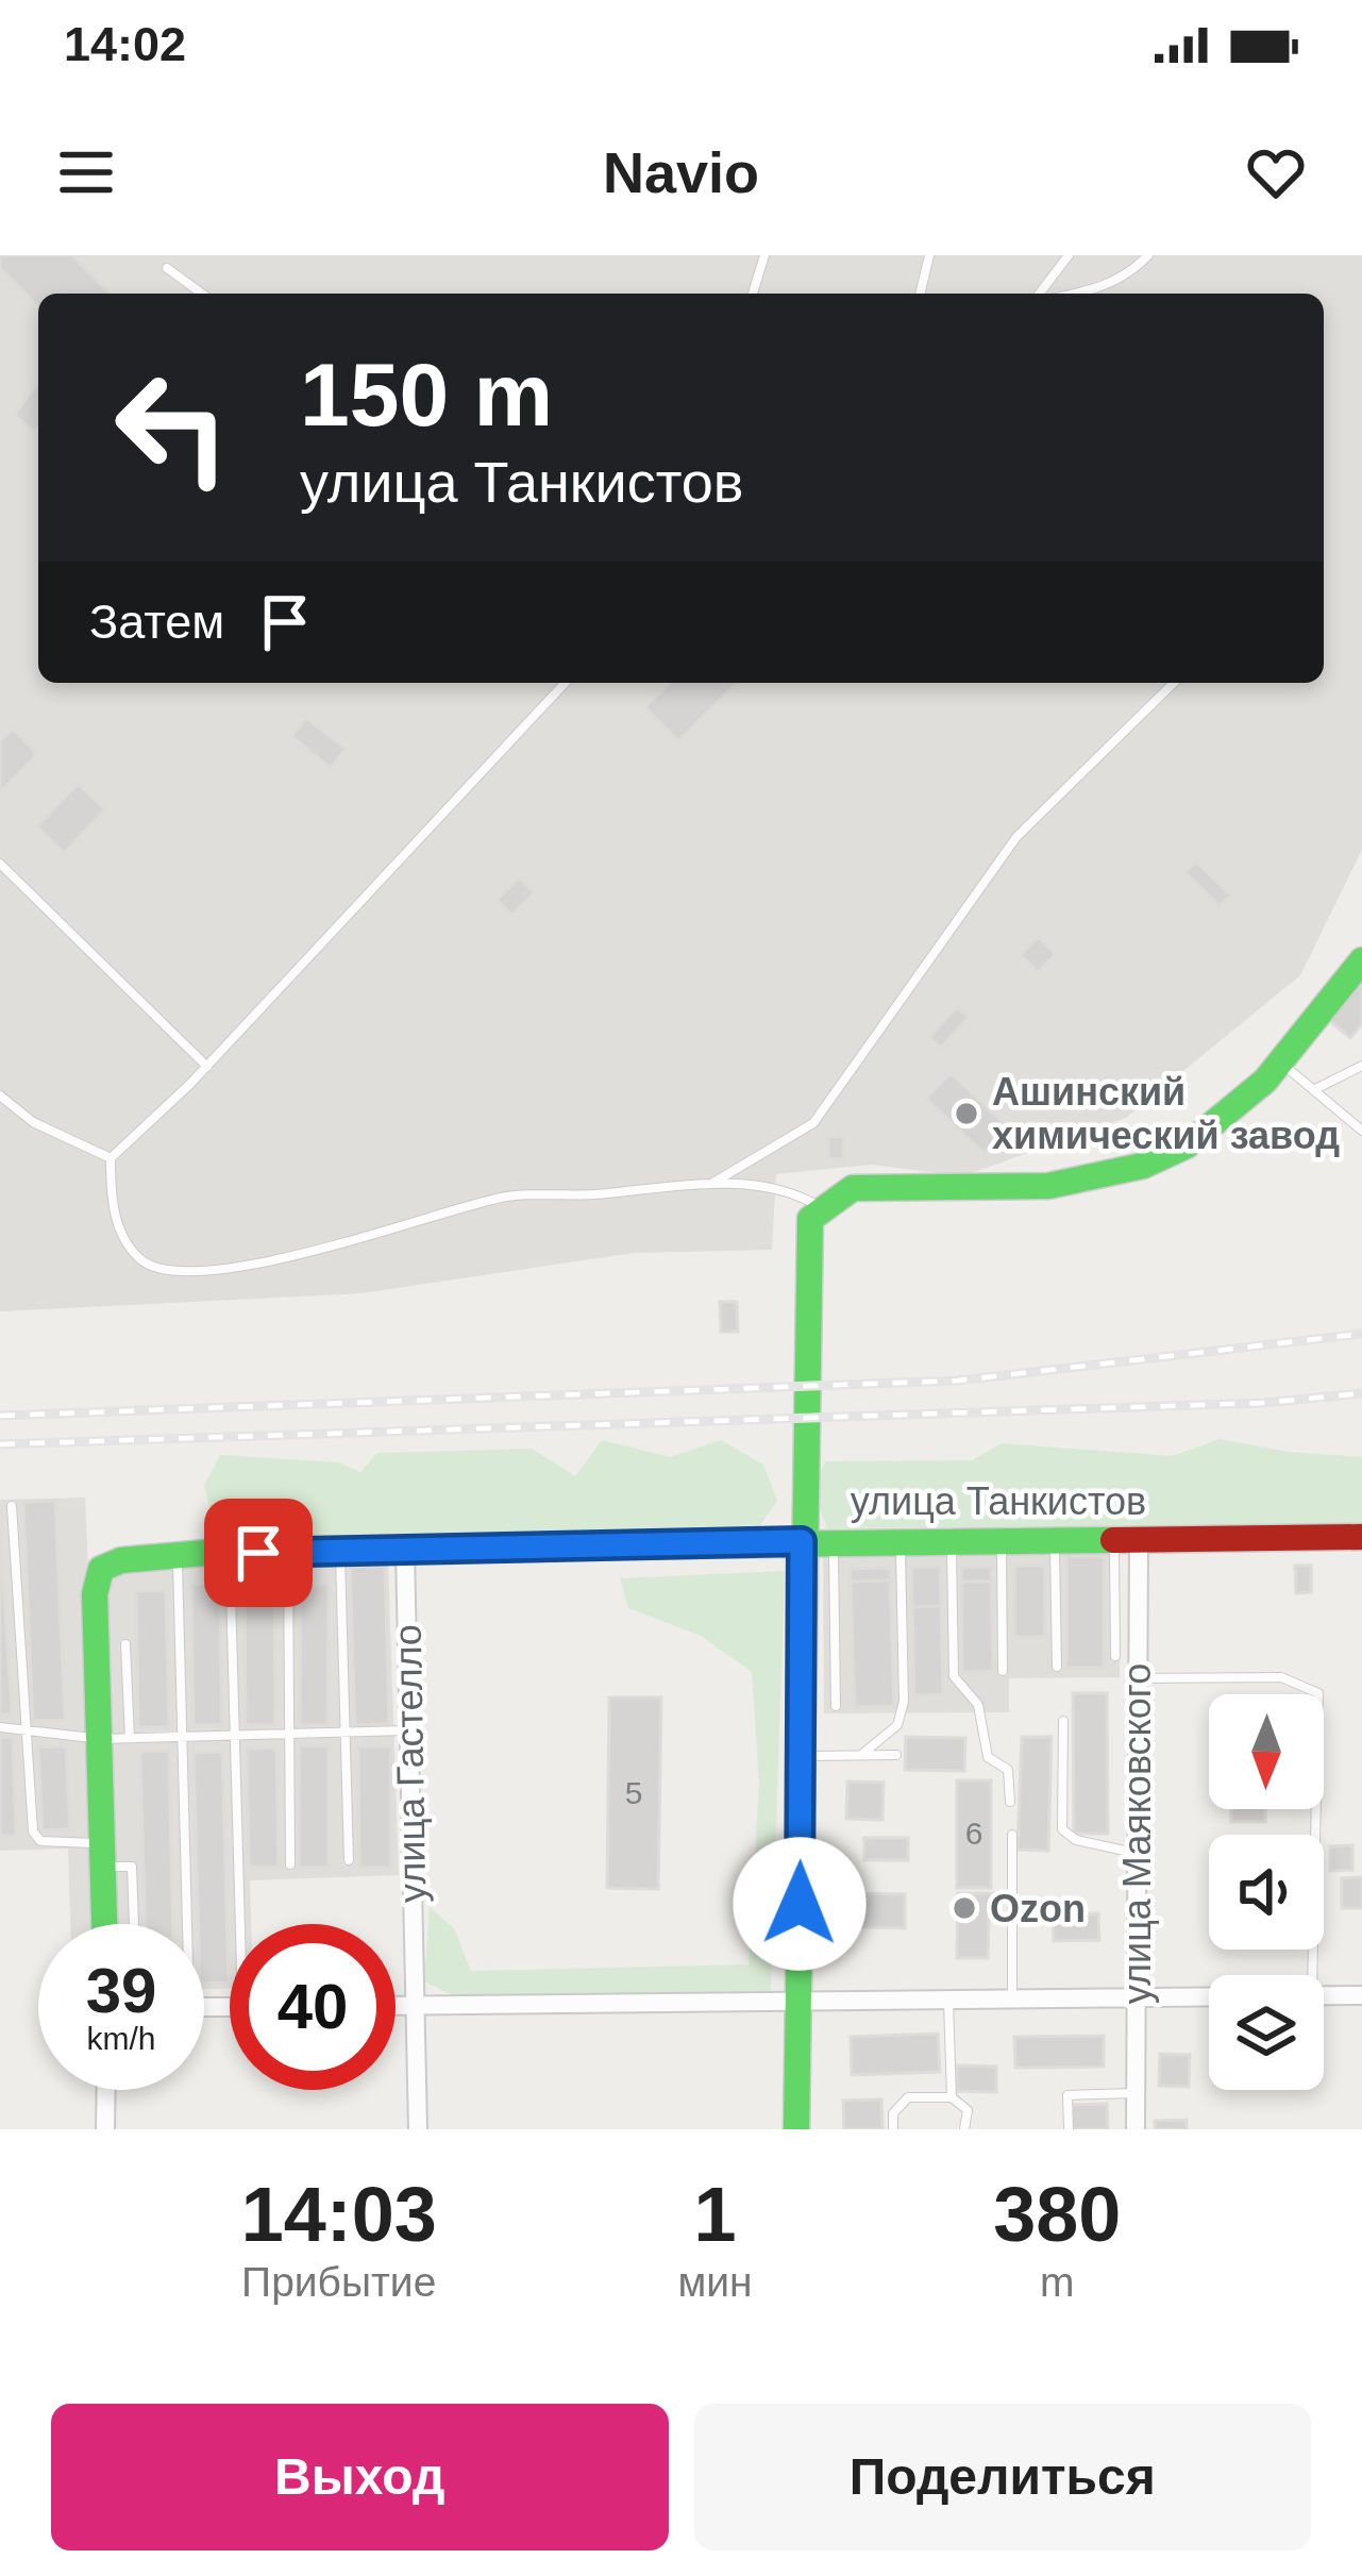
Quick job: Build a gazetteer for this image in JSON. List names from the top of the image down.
{
  "streets": {
    "street": ["улица Танкистов", "улица Гастелло", "улица Маяковского"]
  },
  "crossings": [
    ["улица Танкистов", "улица Гастелло"],
    ["улица Танкистов", "улица Маяковского"]
  ],
  "places": ["Ашинский химический завод", "Ozon"],
  "house_numbers": ["5", "6"],
  "north": "bottom",
  "page": {
    "status": "14:02",
    "header": "Navio",
    "turn": ["150 m", "улица Танкистов"],
    "then": "Затем",
    "speed": "39 km/h",
    "limit": "40",
    "eta": [
      "14:03",
      "Прибытие",
      "1",
      "мин",
      "380",
      "m"
    ],
    "buttons": ["Выход", "Поделиться"]
  }
}
